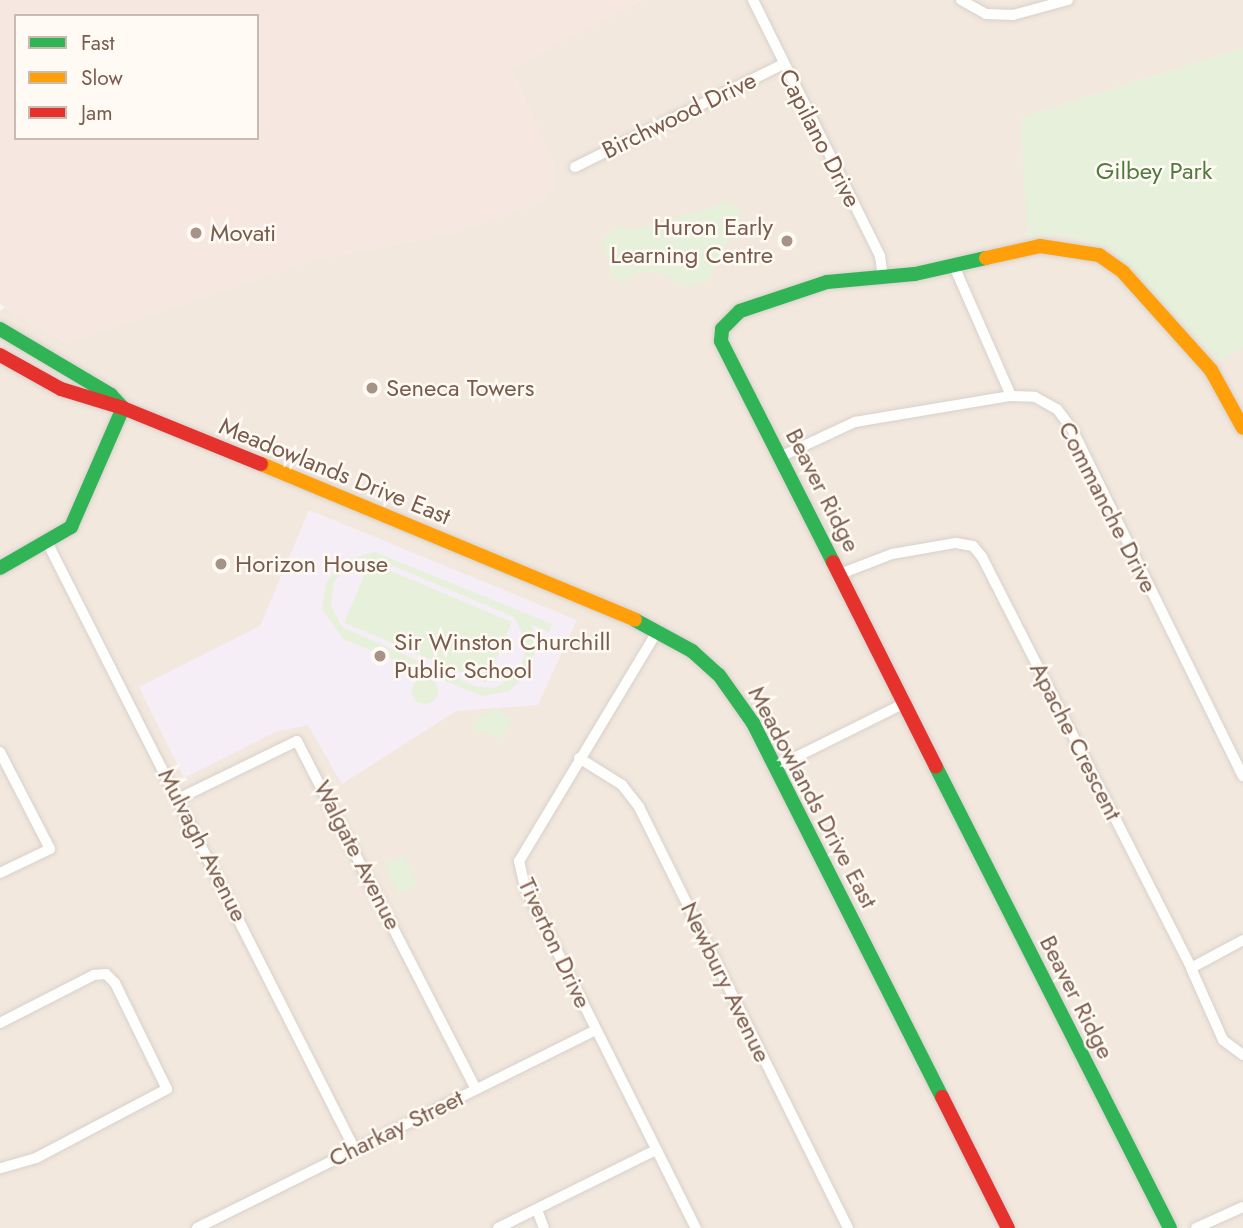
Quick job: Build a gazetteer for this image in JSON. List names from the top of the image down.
{
  "streets": {
    "street": [
      "Birchwood Drive",
      "Capilano Drive",
      "Meadowlands Drive East",
      "Beaver Ridge",
      "Commanche Drive",
      "Apache Crescent",
      "Mulvagh Avenue",
      "Walgate Avenue",
      "Tiverton Drive",
      "Newbury Avenue",
      "Charkay Street"
    ]
  },
  "crossings": [
    ["Birchwood Drive", "Capilano Drive"],
    ["Capilano Drive", "Beaver Ridge"],
    ["Meadowlands Drive East", "Tiverton Drive"],
    ["Beaver Ridge", "Commanche Drive"],
    ["Beaver Ridge", "Apache Crescent"],
    ["Mulvagh Avenue", "Walgate Avenue"],
    ["Mulvagh Avenue", "Charkay Street"],
    ["Walgate Avenue", "Charkay Street"],
    ["Tiverton Drive", "Newbury Avenue"],
    ["Tiverton Drive", "Charkay Street"]
  ],
  "parks": ["Gilbey Park"],
  "places": [
    "Movati",
    "Huron Early Learning Centre",
    "Seneca Towers",
    "Horizon House",
    "Sir Winston Churchill Public School"
  ],
  "legend": ["Fast", "Slow", "Jam"]
}
